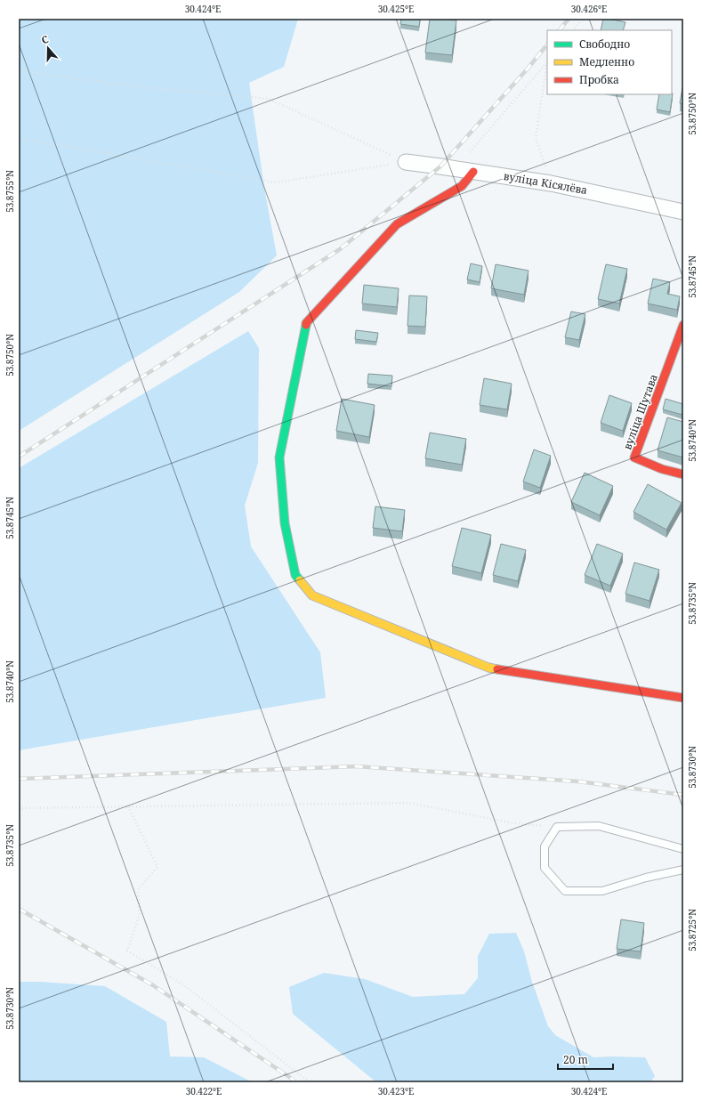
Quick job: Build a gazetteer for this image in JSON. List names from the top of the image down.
{
  "streets": {
    "street": ["вуліца Кісялёва", "вуліца Шутава"]
  },
  "legend": ["Свободно", "Медленно", "Пробка"],
  "scale_bar": "20 m",
  "north": "top",
  "coordinates": [
    "30.424°E",
    "30.425°E",
    "30.426°E",
    "53.8750°N",
    "53.8755°N",
    "53.8745°N",
    "53.8740°N",
    "53.8735°N",
    "53.8730°N",
    "53.8725°N",
    "30.422°E",
    "30.423°E"
  ]
}
